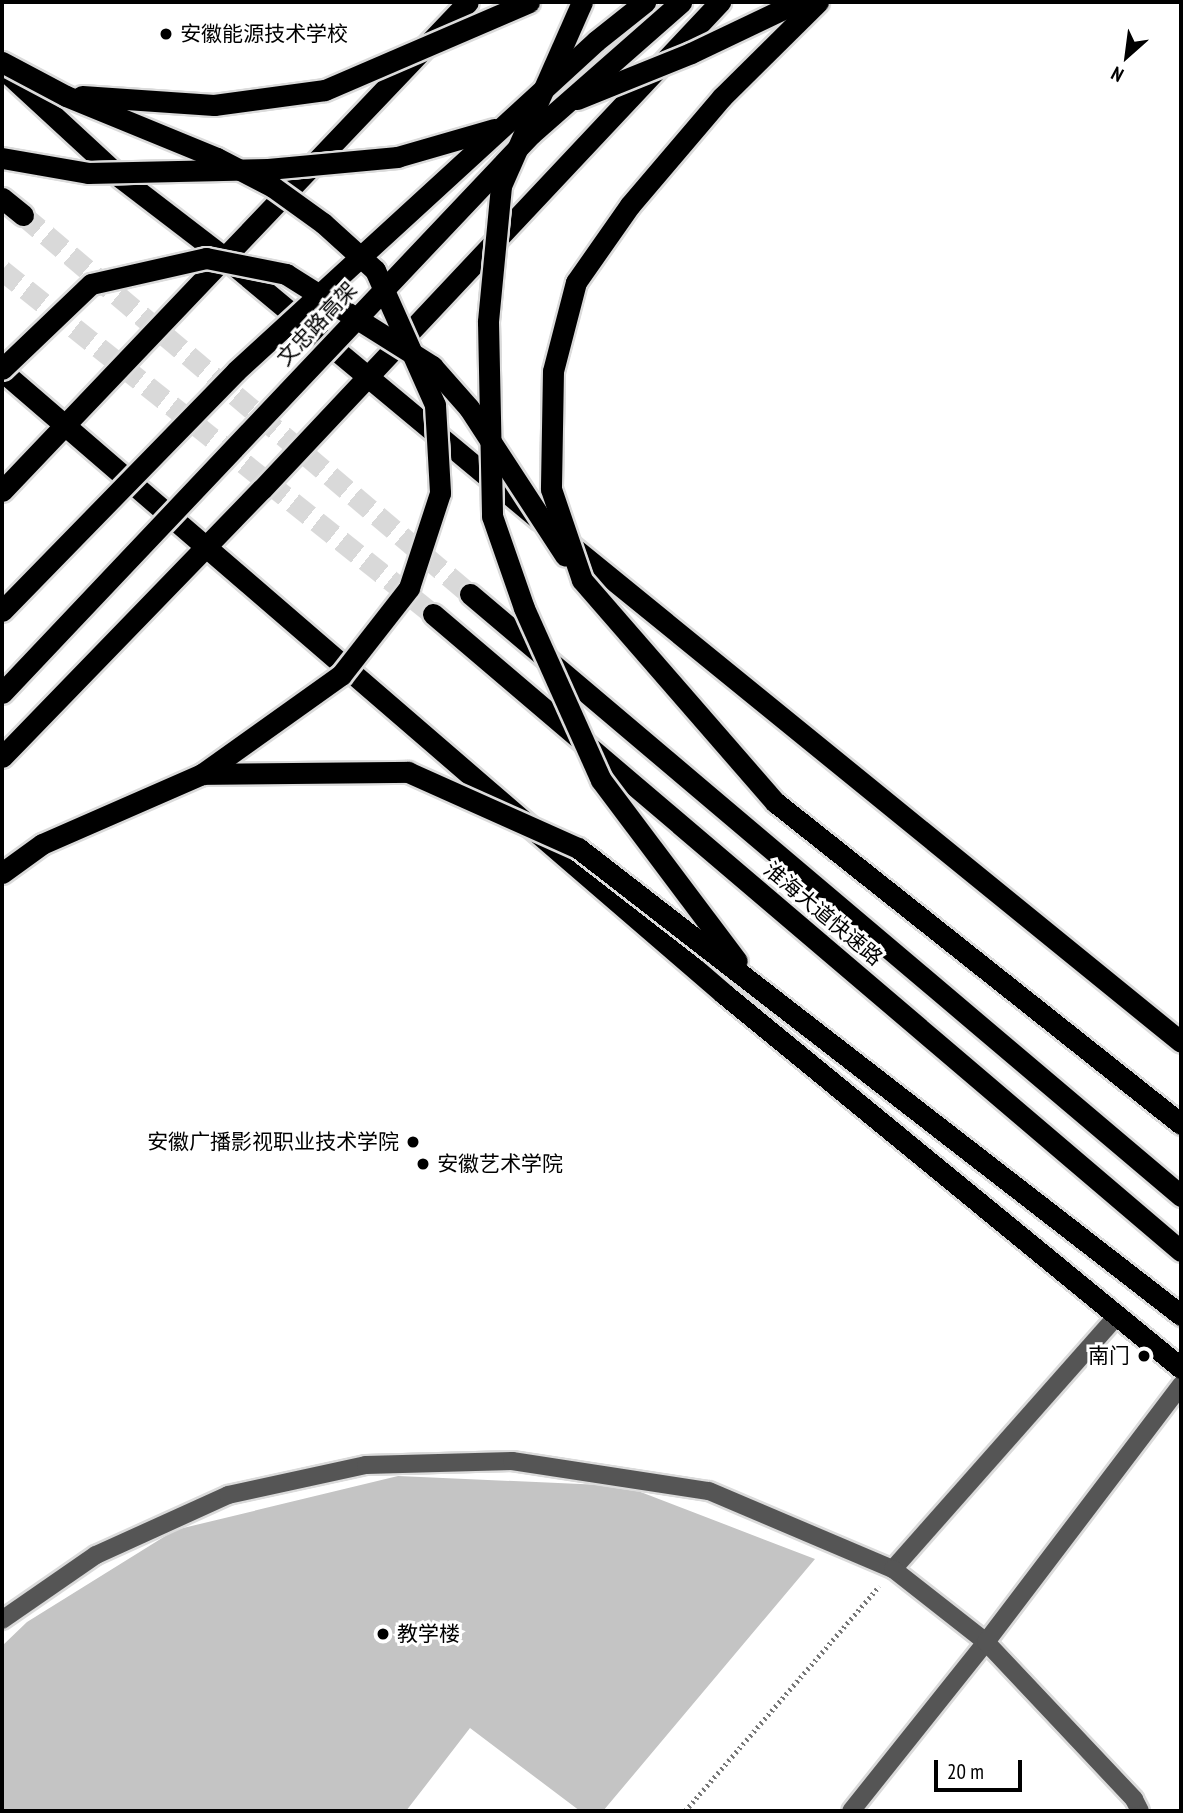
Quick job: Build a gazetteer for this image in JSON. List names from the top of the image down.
{
  "streets": {
    "highway": ["文忠路高架", "淮海大道快速路"]
  },
  "places": [
    "安徽能源技术学校",
    "安徽广播影视职业技术学院",
    "安徽艺术学院",
    "南门",
    "教学楼"
  ],
  "scale_bar": "20 m",
  "north": "bottom left"
}
